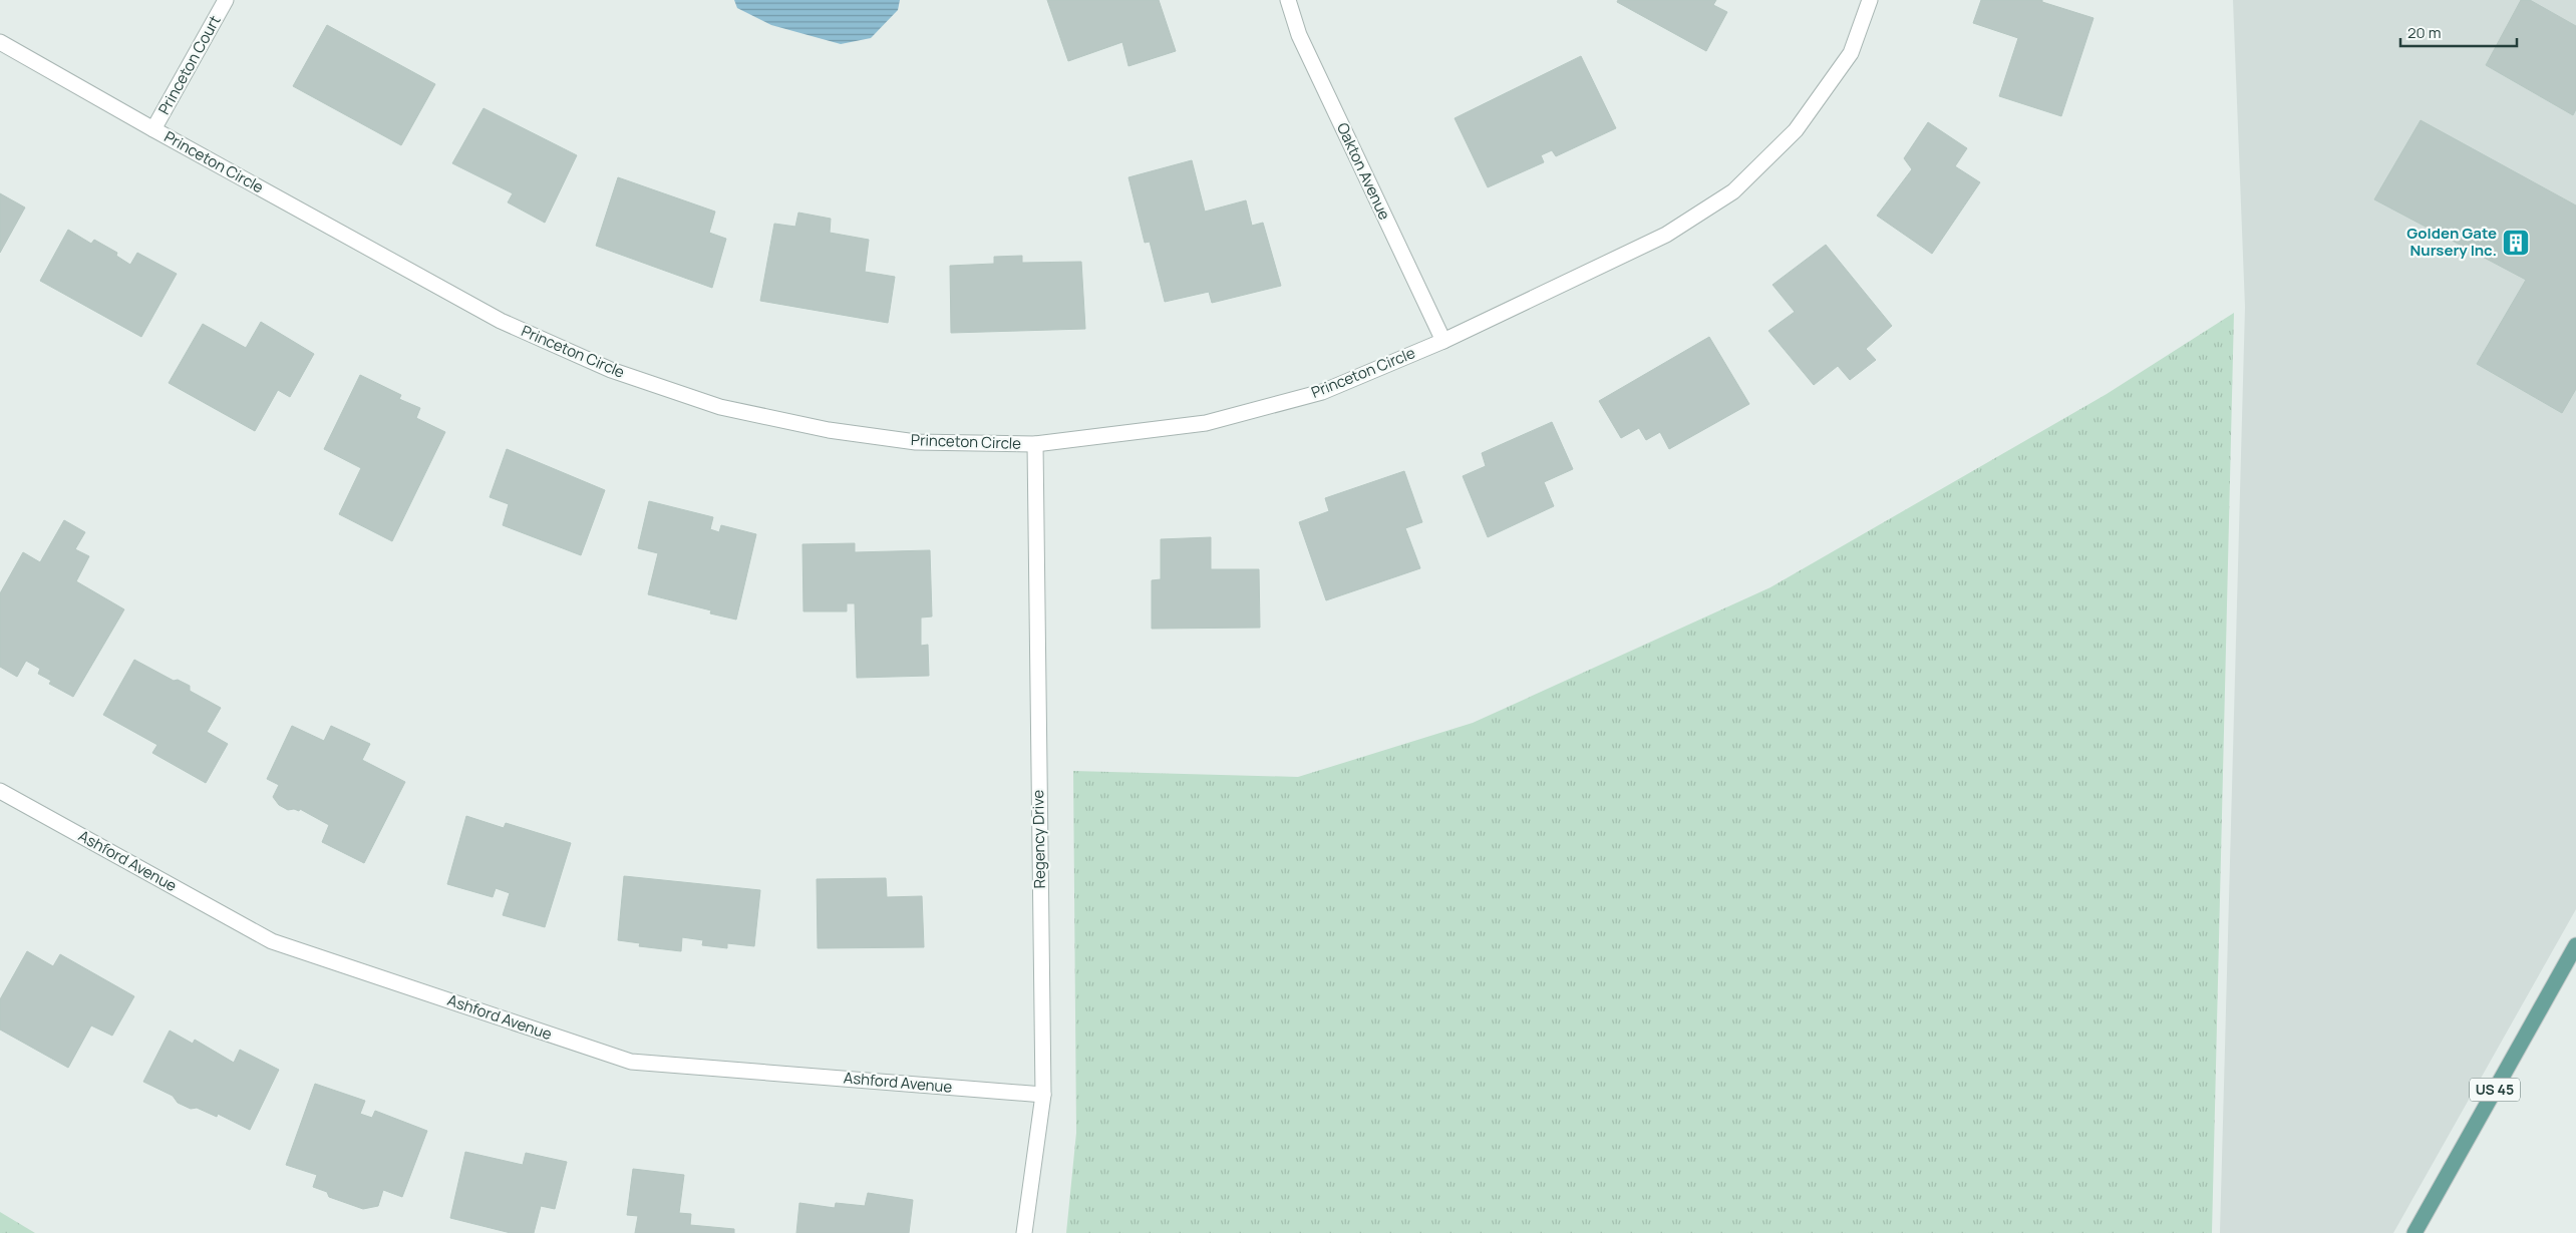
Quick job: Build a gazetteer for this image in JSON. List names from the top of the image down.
{
  "streets": {
    "main road": ["US 45"],
    "street": [
      "Princeton Court",
      "Princeton Circle",
      "Oakton Avenue",
      "Regency Drive",
      "Ashford Avenue"
    ]
  },
  "crossings": [
    ["Princeton Court", "Princeton Circle"],
    ["Princeton Circle", "Oakton Avenue"],
    ["Princeton Circle", "Regency Drive"],
    ["Regency Drive", "Ashford Avenue"]
  ],
  "places": {
    "building": ["Golden Gate Nursery Inc."]
  },
  "scale_bar": "20 m"
}
